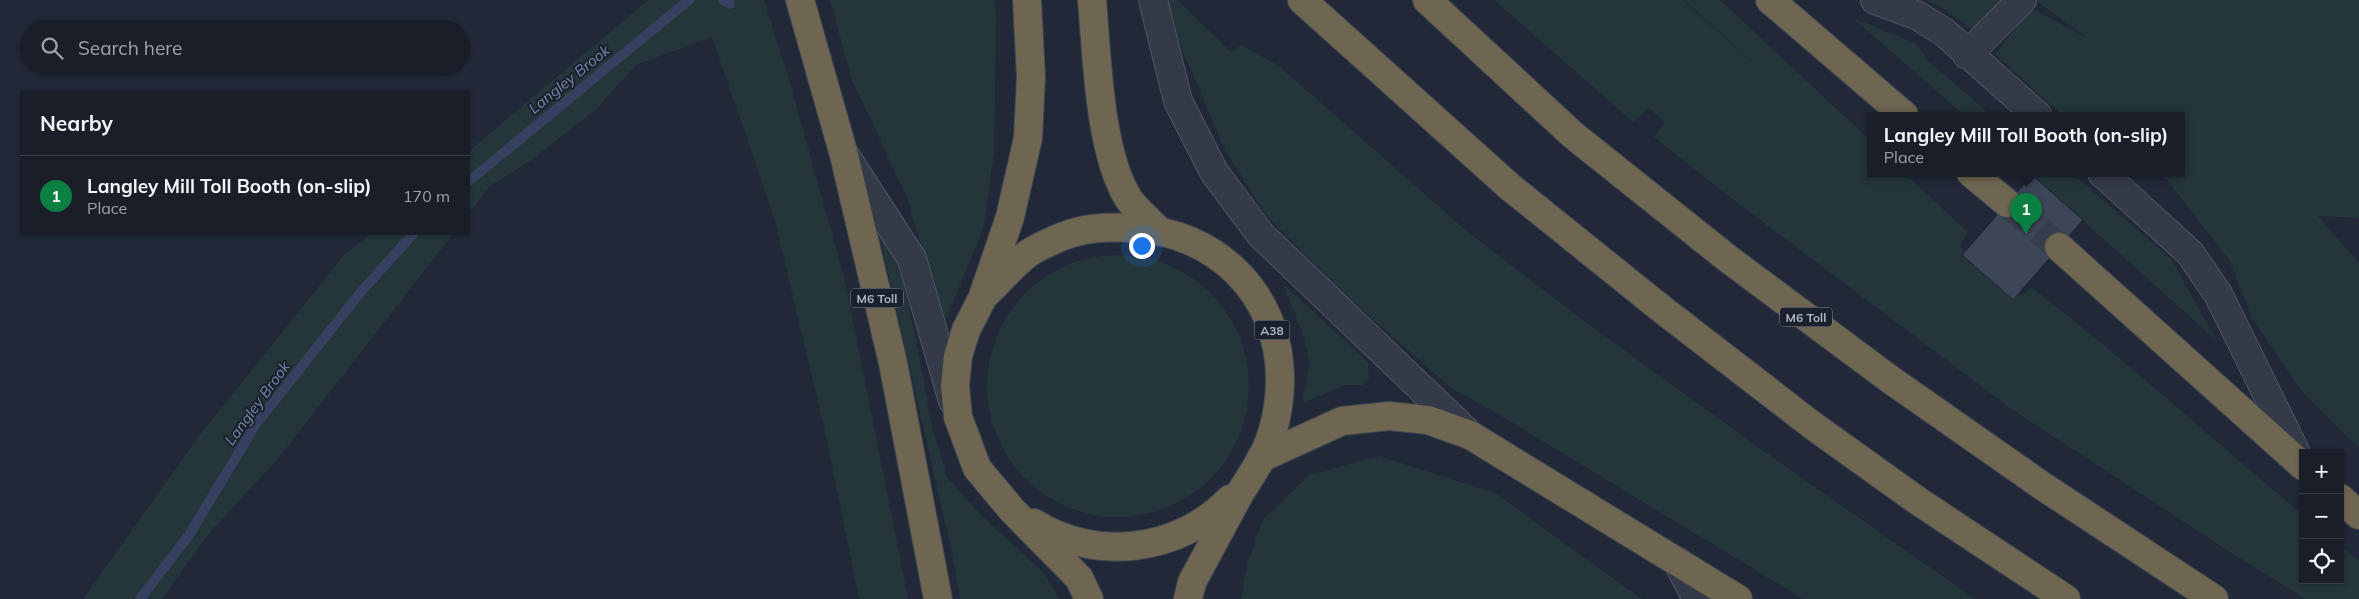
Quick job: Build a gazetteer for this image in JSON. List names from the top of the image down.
{
  "streets": {
    "highway": ["M6 Toll", "A38"]
  },
  "water": ["Langley Brook"],
  "page": {
    "search": "Search here",
    "heading": "Nearby",
    "popup": ["Langley Mill Toll Booth (on-slip)", "Place"],
    "list": [
      {
        "mark": "1",
        "name": "Langley Mill Toll Booth (on-slip)",
        "note": "Place",
        "value": "170 m"
      }
    ],
    "pins": "1",
    "map_buttons": ["+", "−"]
  }
}
